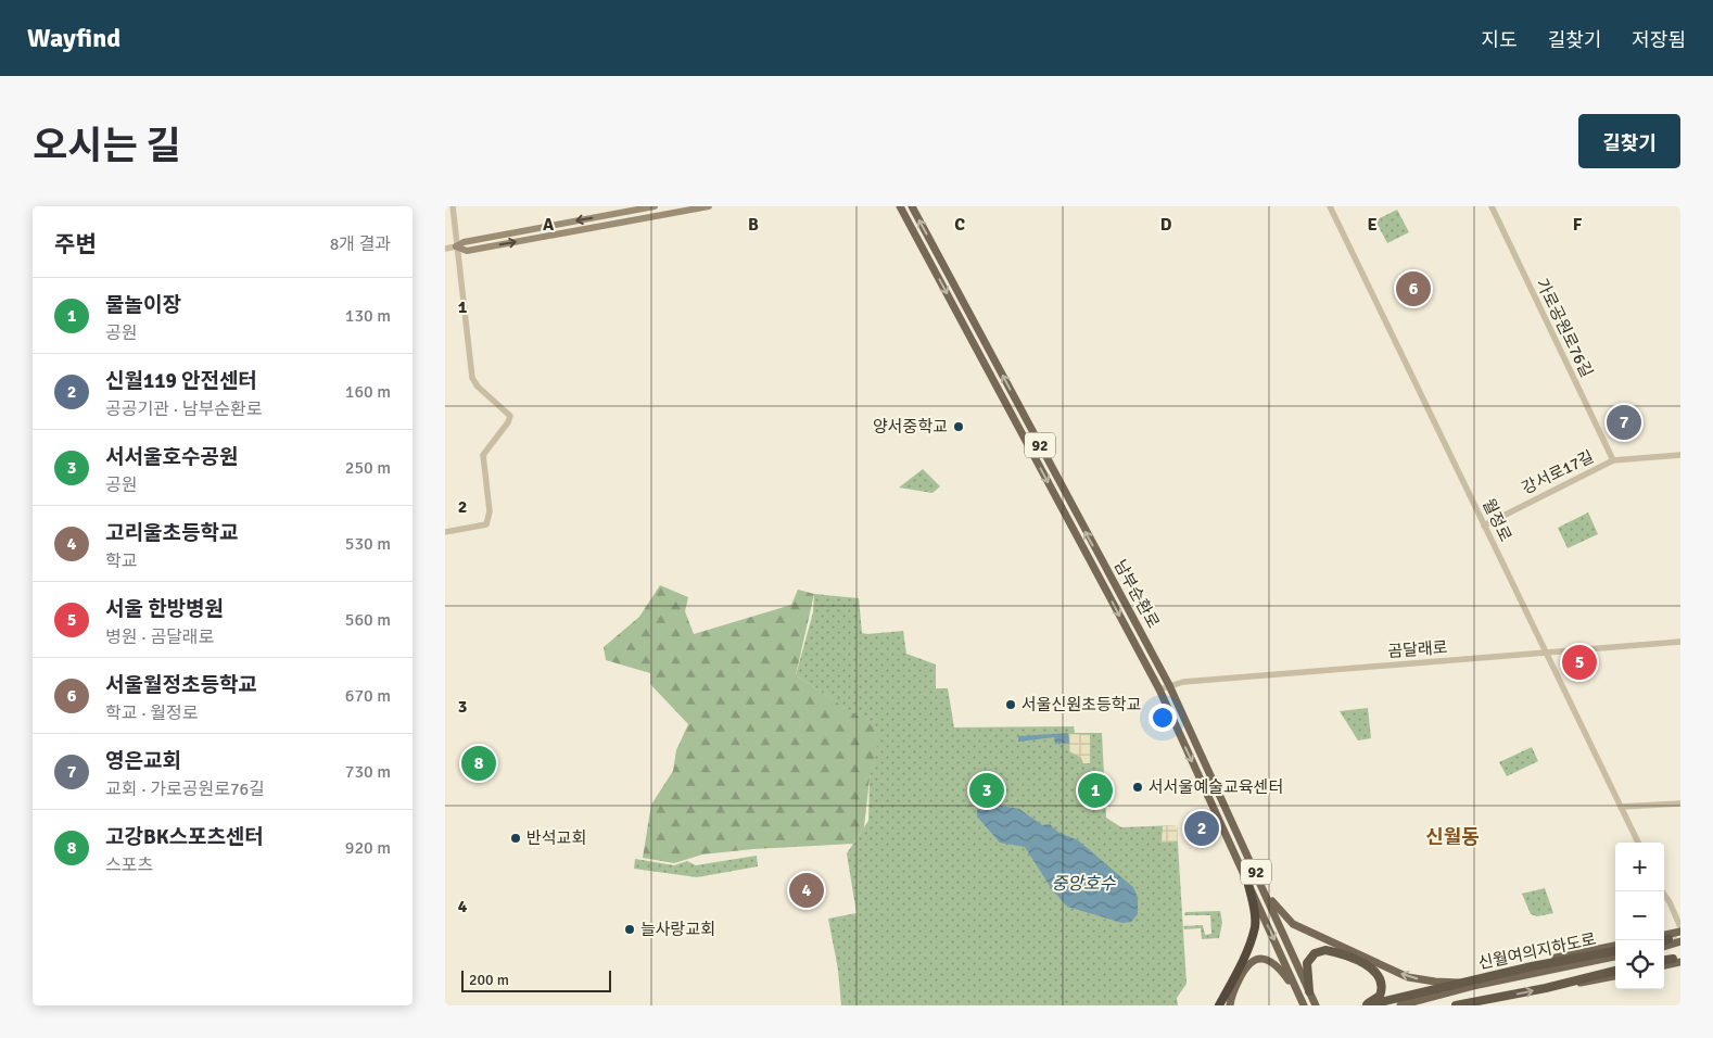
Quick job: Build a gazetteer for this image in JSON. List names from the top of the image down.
{
  "streets": {
    "highway": ["신월여의지하도로"],
    "main road": ["92", "남부순환로"],
    "street": [
      "가로공원로76길",
      "강서로17길",
      "월정로",
      "곰달래로"
    ]
  },
  "crossings": [
    ["가로공원로76길", "강서로17길"],
    ["강서로17길", "월정로"],
    ["월정로", "곰달래로"],
    ["남부순환로", "곰달래로"]
  ],
  "districts": ["신월동"],
  "water": ["중앙호수"],
  "places": [
    "양서중학교",
    "서울신원초등학교",
    "서서울예술교육센터",
    "반석교회",
    "늘사랑교회"
  ],
  "scale_bar": "200 m",
  "page": {
    "header": "Wayfind",
    "nav": ["지도", "길찾기", "저장됨"],
    "title": "오시는 길",
    "buttons": "길찾기",
    "heading": ["주변", "8개 결과"],
    "pins": [
      "6",
      "7",
      "5",
      "8",
      "1",
      "3",
      "2",
      "4"
    ],
    "list": [
      {
        "mark": "1",
        "name": "물놀이장",
        "note": "공원",
        "value": "130 m"
      },
      {
        "mark": "2",
        "name": "신월119 안전센터",
        "note": "공공기관 · 남부순환로",
        "value": "160 m"
      },
      {
        "mark": "3",
        "name": "서서울호수공원",
        "note": "공원",
        "value": "250 m"
      },
      {
        "mark": "4",
        "name": "고리울초등학교",
        "note": "학교",
        "value": "530 m"
      },
      {
        "mark": "5",
        "name": "서울 한방병원",
        "note": "병원 · 곰달래로",
        "value": "560 m"
      },
      {
        "mark": "6",
        "name": "서울월정초등학교",
        "note": "학교 · 월정로",
        "value": "670 m"
      },
      {
        "mark": "7",
        "name": "영은교회",
        "note": "교회 · 가로공원로76길",
        "value": "730 m"
      },
      {
        "mark": "8",
        "name": "고강BK스포츠센터",
        "note": "스포츠",
        "value": "920 m"
      }
    ],
    "map_buttons": ["+", "−"],
    "scale": "200 m"
  },
  "grid": {
    "columns": [
      "A",
      "B",
      "C",
      "D",
      "E",
      "F"
    ],
    "rows": [
      "1",
      "2",
      "3",
      "4"
    ]
  }
}
